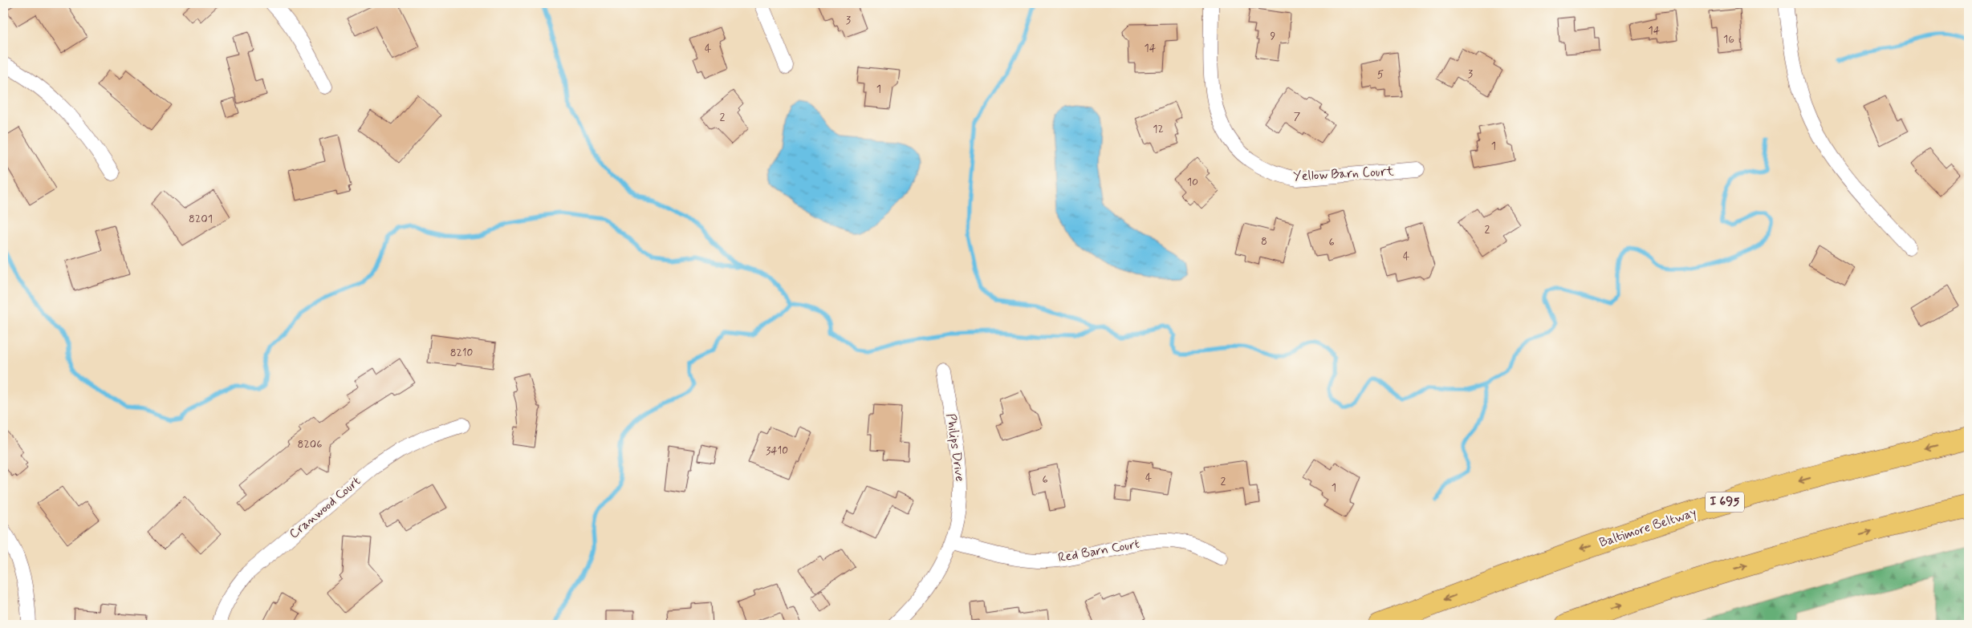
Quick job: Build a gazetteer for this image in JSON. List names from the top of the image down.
{
  "streets": {
    "highway": ["I 695", "Baltimore Beltway"],
    "street": [
      "Yellow Barn Court",
      "Philips Drive",
      "Cranwood Court",
      "Red Barn Court"
    ]
  },
  "crossings": [
    ["Philips Drive", "Red Barn Court"]
  ],
  "house_numbers": [
    "3",
    "14",
    "9",
    "16",
    "14",
    "4",
    "3",
    "5",
    "1",
    "7",
    "2",
    "12",
    "1",
    "10",
    "8201",
    "2",
    "8",
    "6",
    "4",
    "8210",
    "8206",
    "3410",
    "4",
    "6",
    "2",
    "1"
  ]
}
